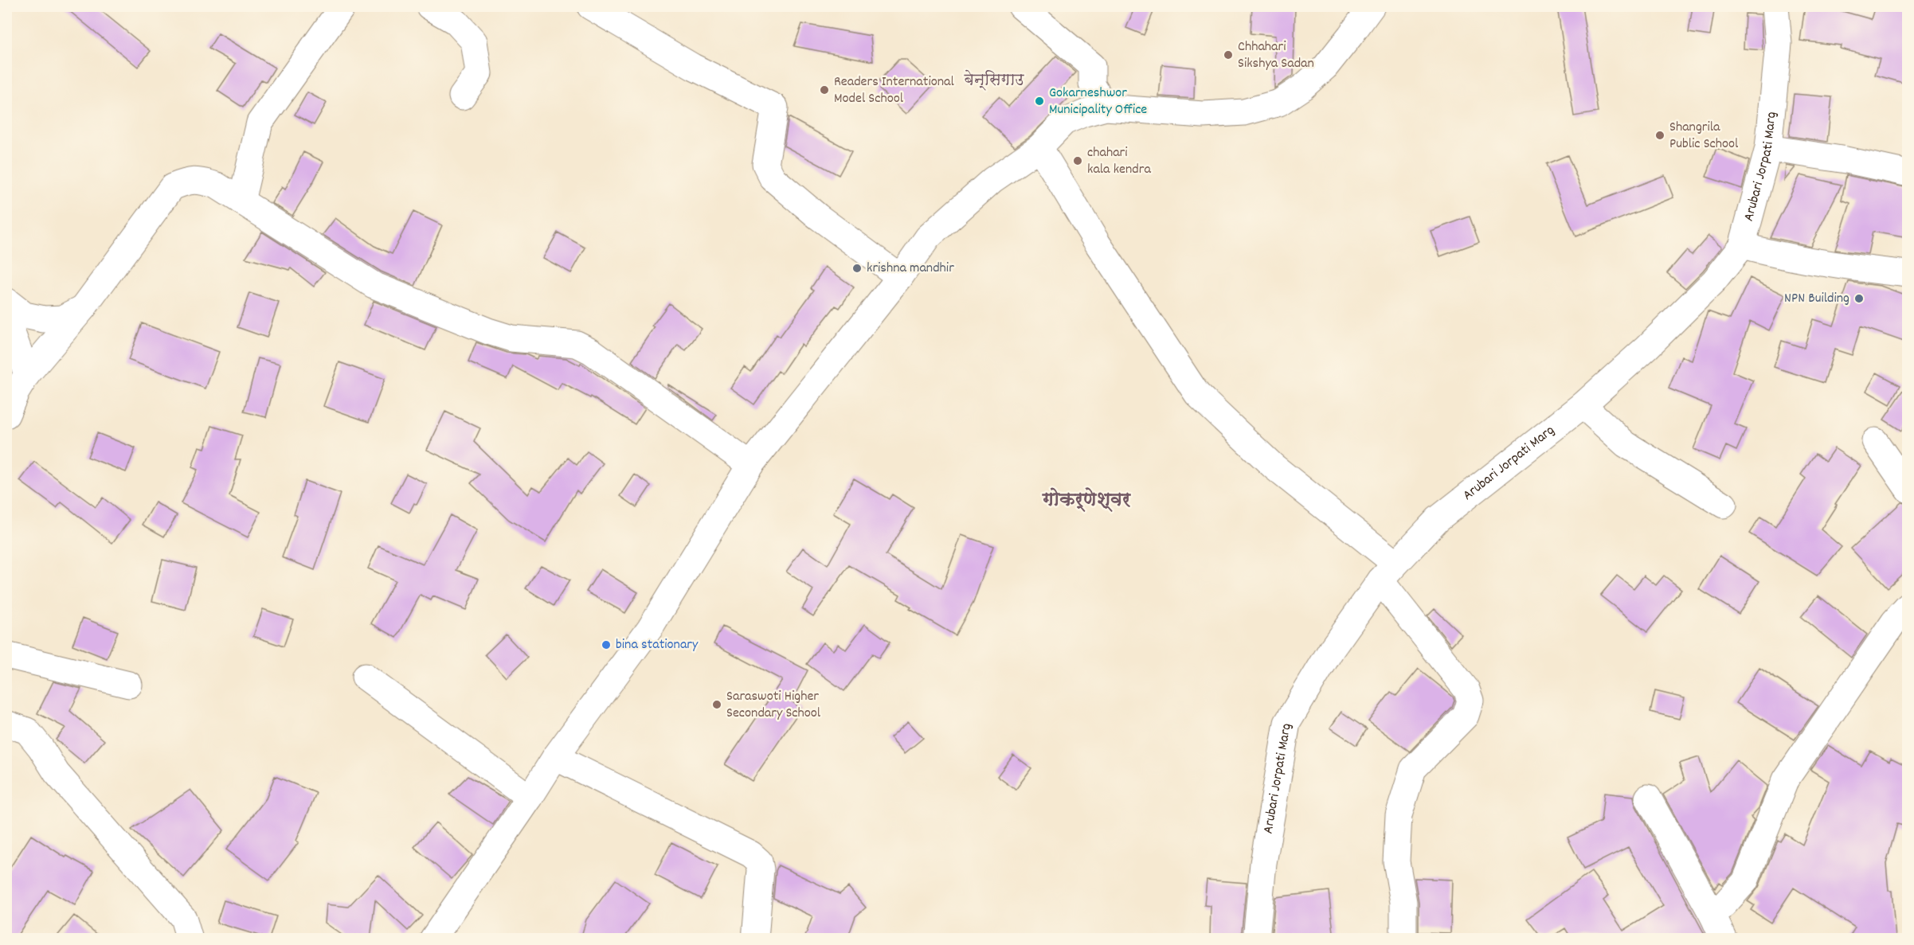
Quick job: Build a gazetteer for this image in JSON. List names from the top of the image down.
{
  "streets": {
    "street": ["Arubari Jorpati Marg"]
  },
  "districts": ["बेन्सिगाउ", "गोकर्णेश्वर"],
  "places": [
    "Chhahari Sikshya Sadan",
    "Readers International Model School",
    "Gokarneshwor Municipality Office",
    "Shangrila Public School",
    "chahari kala kendra",
    "krishna mandhir",
    "NPN Building",
    "bina stationary",
    "Saraswoti Higher Secondary School"
  ]
}
